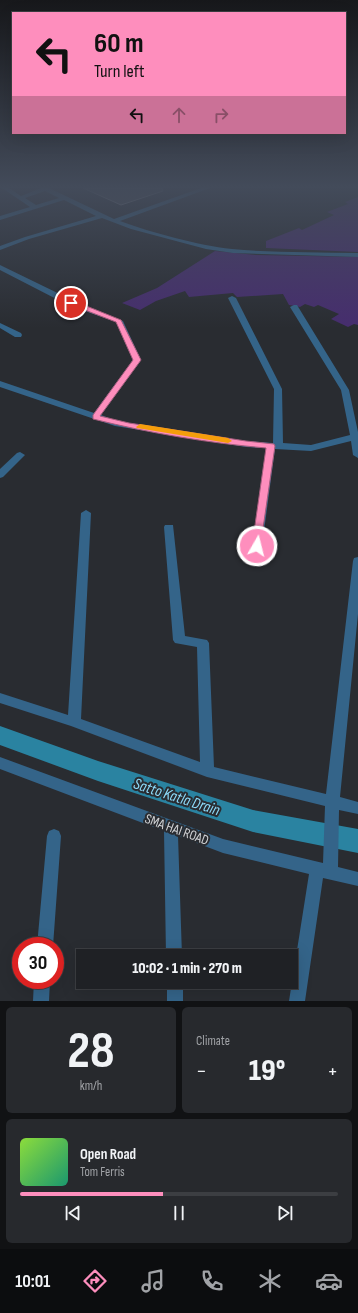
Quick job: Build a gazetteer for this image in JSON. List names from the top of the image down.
{
  "streets": {
    "street": ["SMA HAI ROAD"]
  },
  "water": ["Satto Katla Drain"],
  "page": {
    "turn": ["60 m", "Turn left"],
    "limit": "30",
    "trip": "10:02 · 1 min · 270 m",
    "tile": [
      ["28", "km/h"],
      "Climate"
    ],
    "heat": ["−", "19°", "+"],
    "song": ["Open Road", "Tom Ferris"],
    "tabs": "10:01"
  }
}
